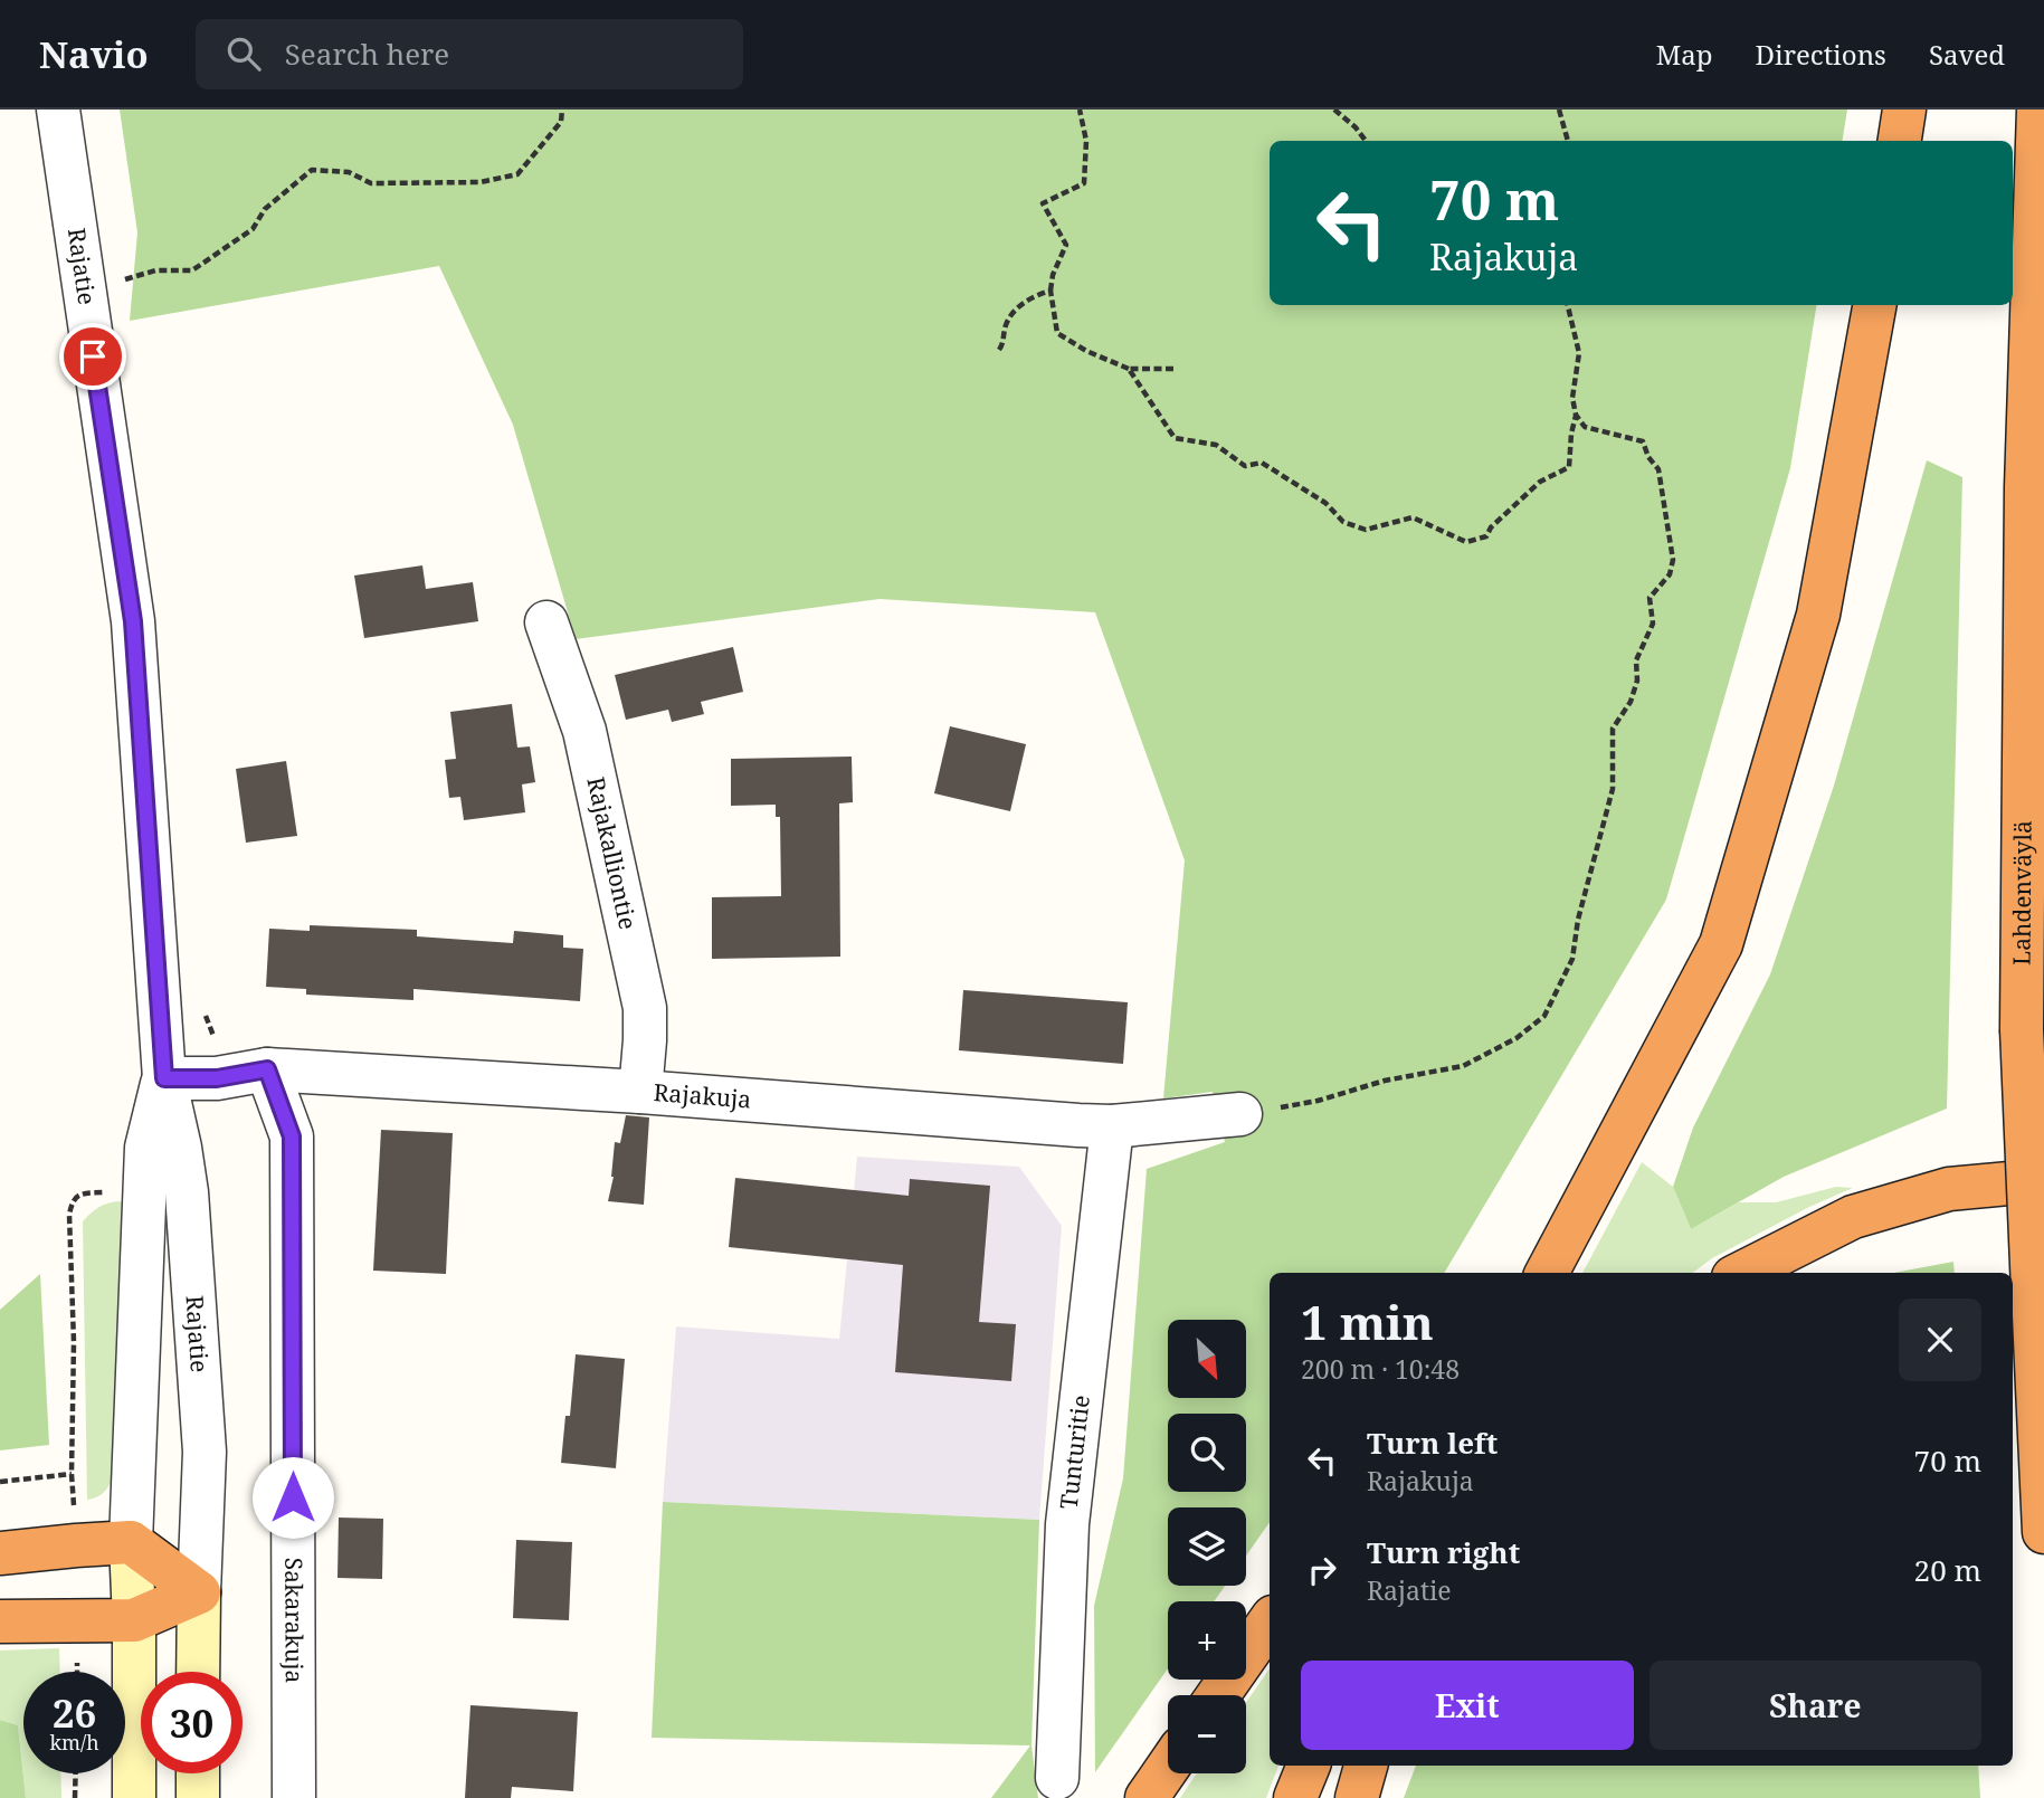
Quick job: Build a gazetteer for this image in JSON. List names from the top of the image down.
{
  "streets": {
    "highway": ["Lahdenväylä"],
    "street": [
      "Rajatie",
      "Rajakalliontie",
      "Rajakuja",
      "Tunturitie",
      "Sakarakuja"
    ]
  },
  "crossings": [
    ["Rajatie", "Rajakuja"],
    ["Rajakalliontie", "Rajakuja"],
    ["Rajakuja", "Tunturitie"],
    ["Rajakuja", "Sakarakuja"]
  ],
  "north": "bottom right",
  "page": {
    "header": "Navio",
    "search": "Search here",
    "nav": ["Map", "Directions", "Saved"],
    "turn": ["70 m", "Rajakuja"],
    "heading": ["1 min", "200 m · 10:48"],
    "map_buttons": ["+", "−"],
    "list": [
      {
        "name": "Turn left",
        "note": "Rajakuja",
        "value": "70 m"
      },
      {
        "name": "Turn right",
        "note": "Rajatie",
        "value": "20 m"
      }
    ],
    "buttons": ["Exit", "Share"],
    "speed": "26 km/h",
    "limit": "30"
  }
}
